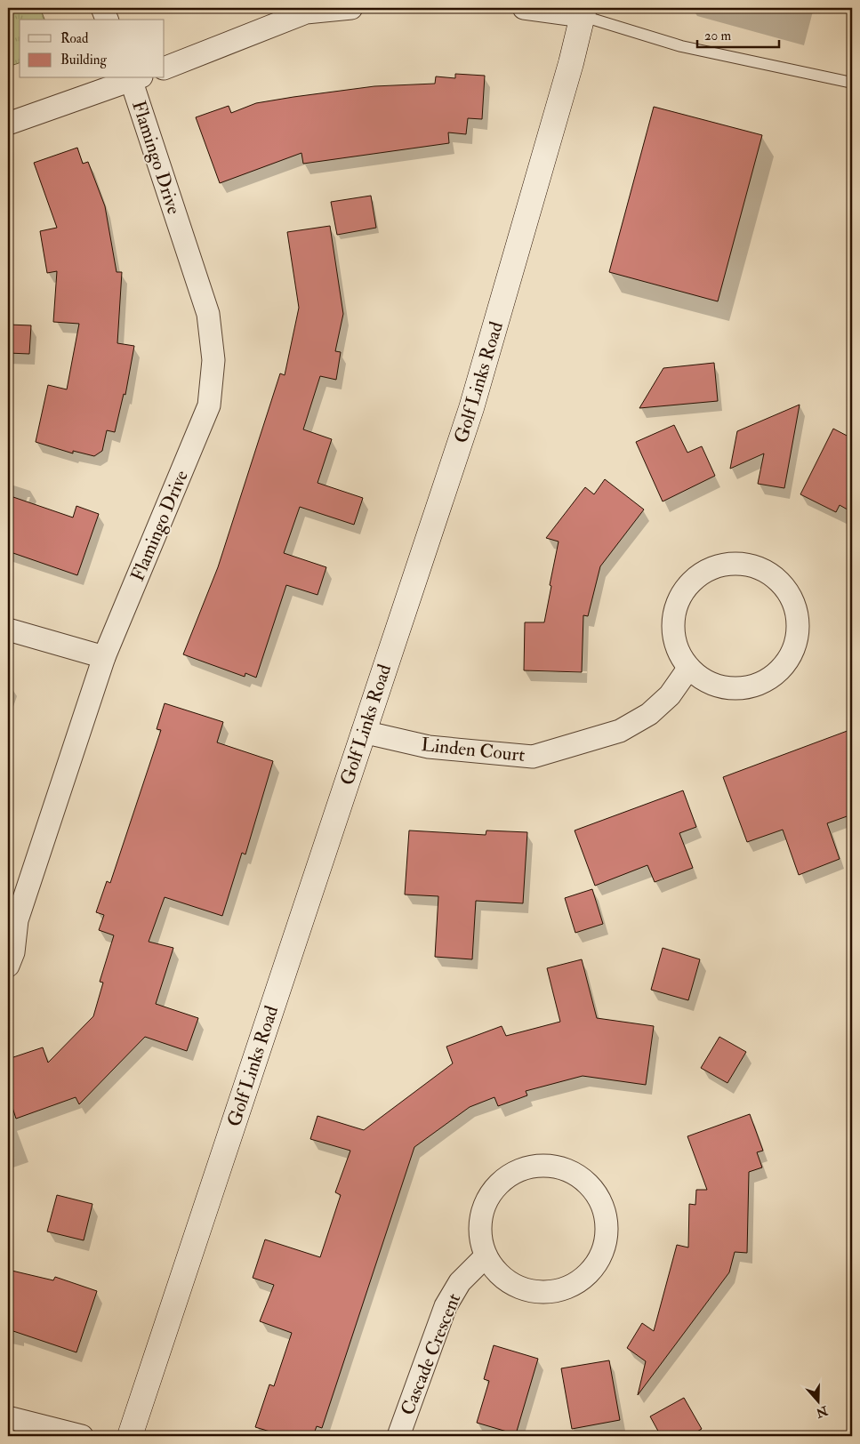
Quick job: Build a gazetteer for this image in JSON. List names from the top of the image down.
{
  "streets": {
    "main road": ["Golf Links Road"],
    "street": ["Flamingo Drive", "Linden Court", "Cascade Crescent"]
  },
  "crossings": [
    ["Golf Links Road", "Linden Court"]
  ],
  "legend": ["Road", "Building"],
  "scale_bar": "20 m",
  "north": "bottom"
}
